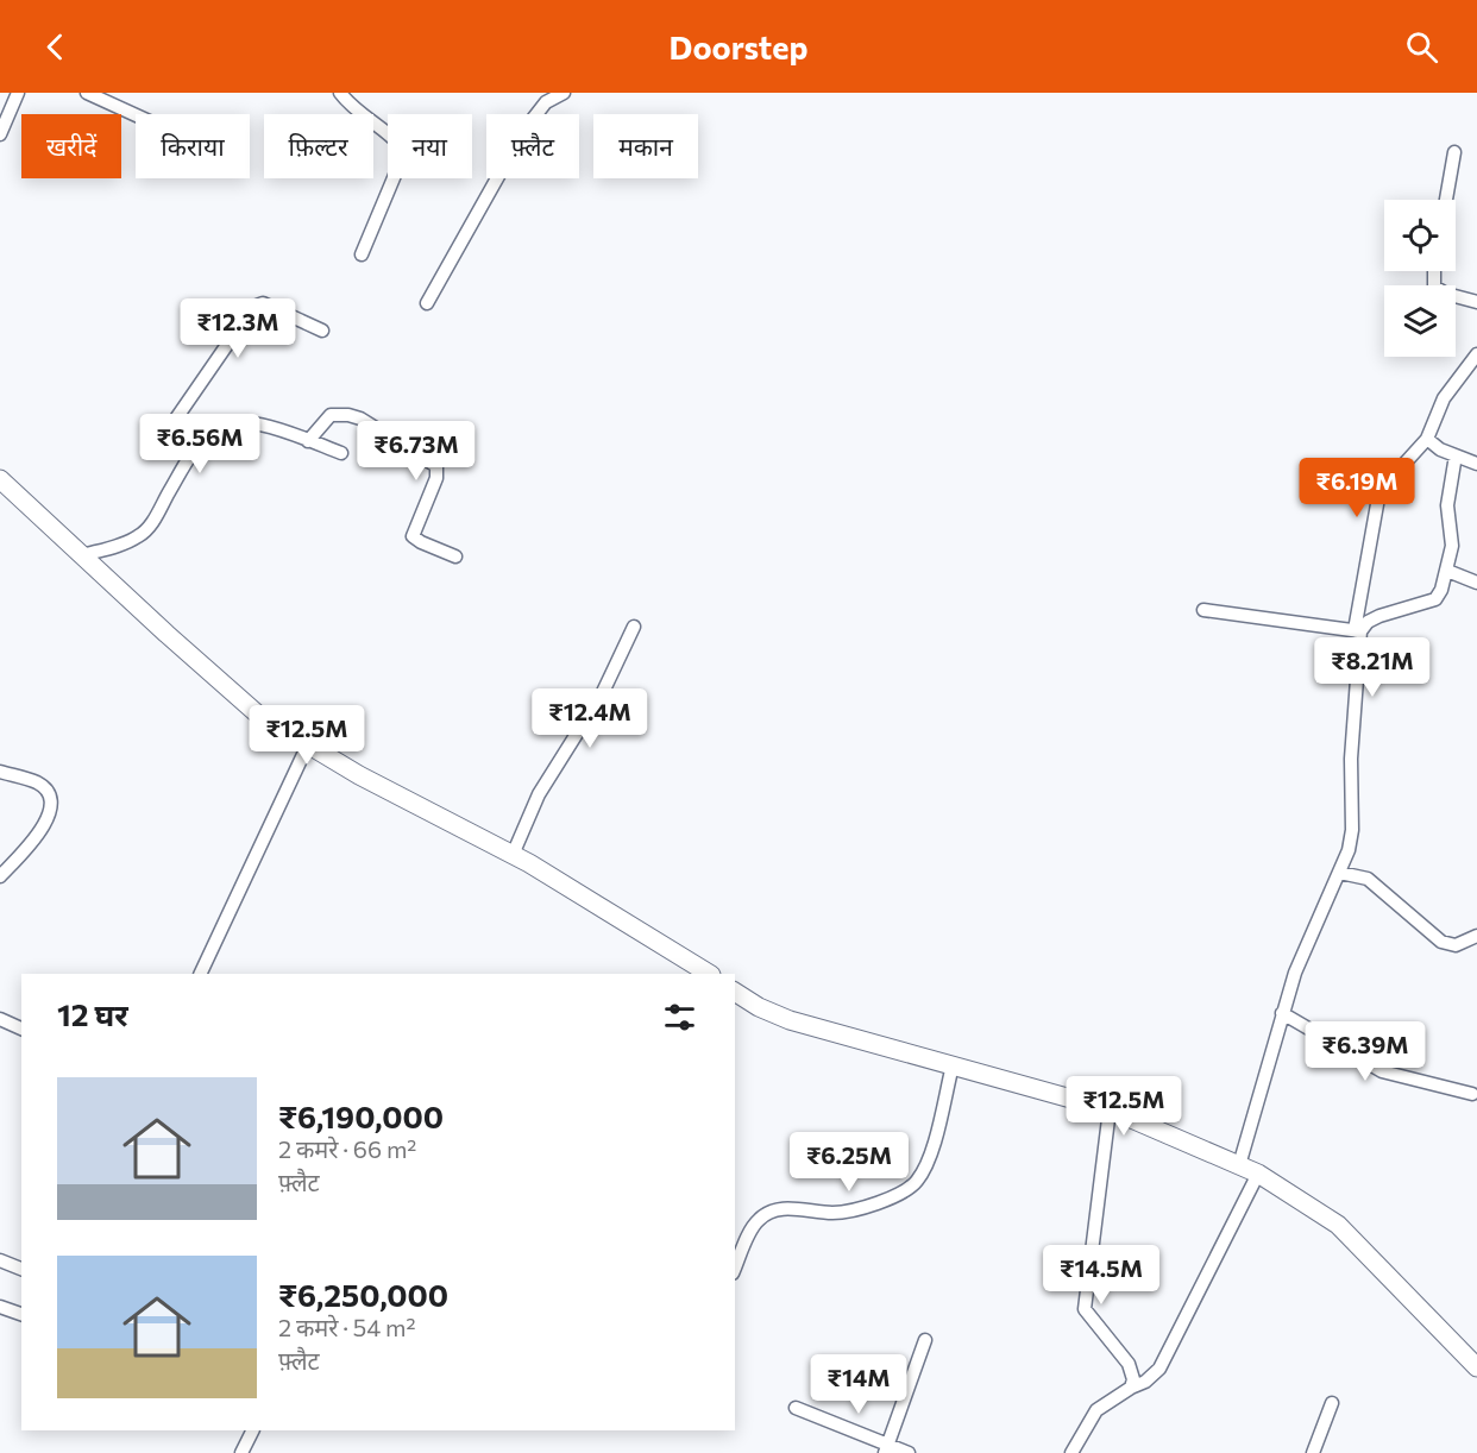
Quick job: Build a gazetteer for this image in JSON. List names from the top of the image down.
{
  "page": {
    "header": "Doorstep",
    "chip": [
      "खरीदें",
      "किराया",
      "फ़िल्टर",
      "नया",
      "फ़्लैट",
      "मकान"
    ],
    "price": [
      "₹12.3M",
      "₹6.56M",
      "₹6.73M",
      "₹6.19M",
      "₹8.21M",
      "₹12.4M",
      "₹12.5M",
      "₹6.39M",
      "₹12.5M",
      "₹6.25M",
      "₹14.5M",
      "₹14M"
    ],
    "heading": "12 घर",
    "list": [
      {
        "name": "₹6,190,000",
        "note": "2 कमरे · 66 m² · फ़्लैट"
      },
      {
        "name": "₹6,250,000",
        "note": "2 कमरे · 54 m² · फ़्लैट"
      }
    ]
  }
}
